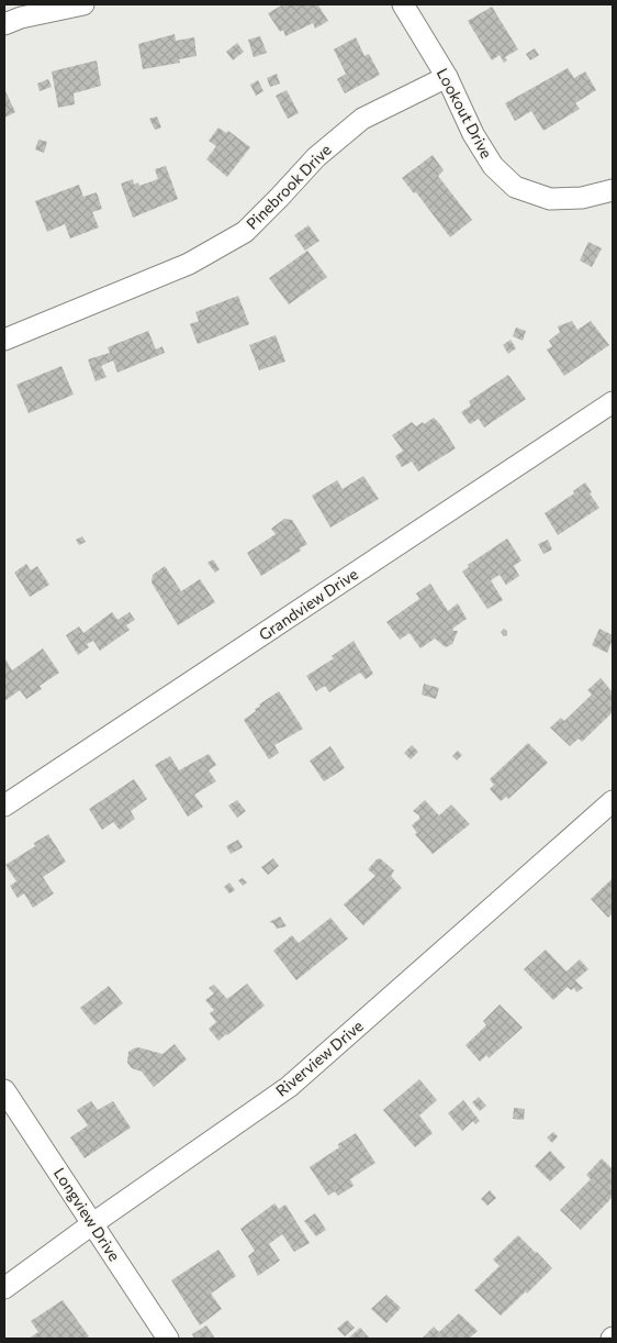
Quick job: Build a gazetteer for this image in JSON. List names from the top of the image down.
{
  "streets": {
    "street": [
      "Lookout Drive",
      "Pinebrook Drive",
      "Grandview Drive",
      "Riverview Drive",
      "Longview Drive"
    ]
  },
  "crossings": [
    ["Lookout Drive", "Pinebrook Drive"],
    ["Riverview Drive", "Longview Drive"]
  ]
}
